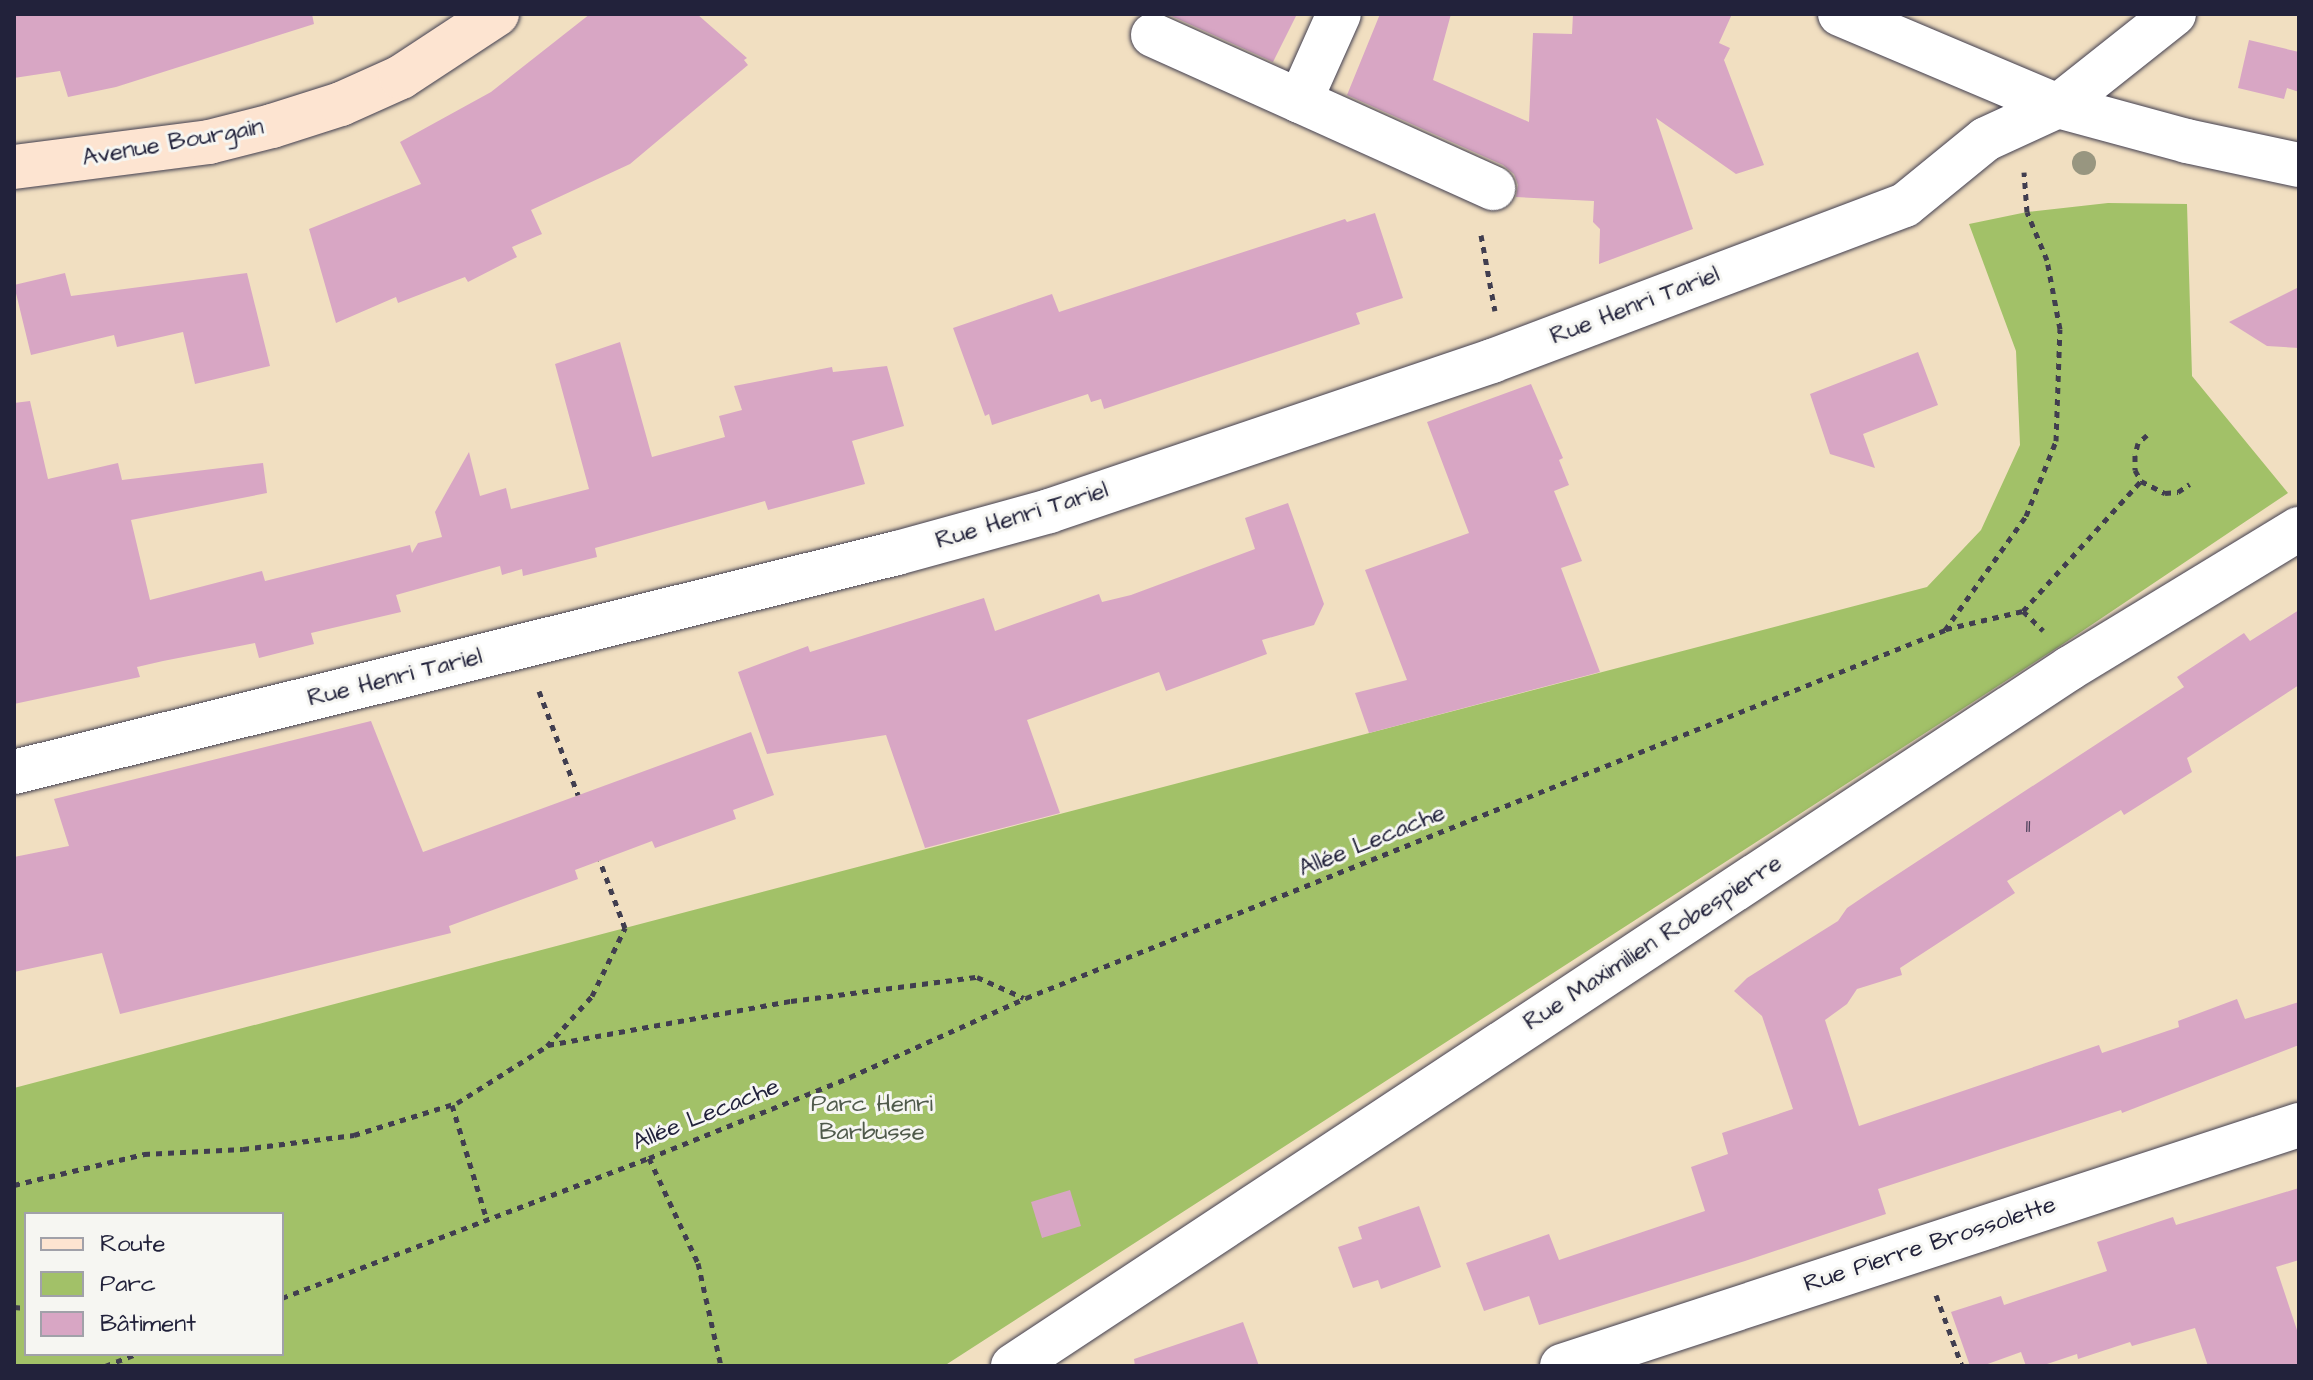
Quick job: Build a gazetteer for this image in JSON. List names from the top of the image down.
{
  "streets": {
    "main road": ["Avenue Bourgain"],
    "street": ["Rue Henri Tariel", "Rue Maximilien Robespierre", "Rue Pierre Brossolette"],
    "path": ["Allée Lecache"]
  },
  "parks": ["Parc Henri Barbusse"],
  "house_numbers": ["11"],
  "legend": ["Route", "Parc", "Bâtiment"]
}
